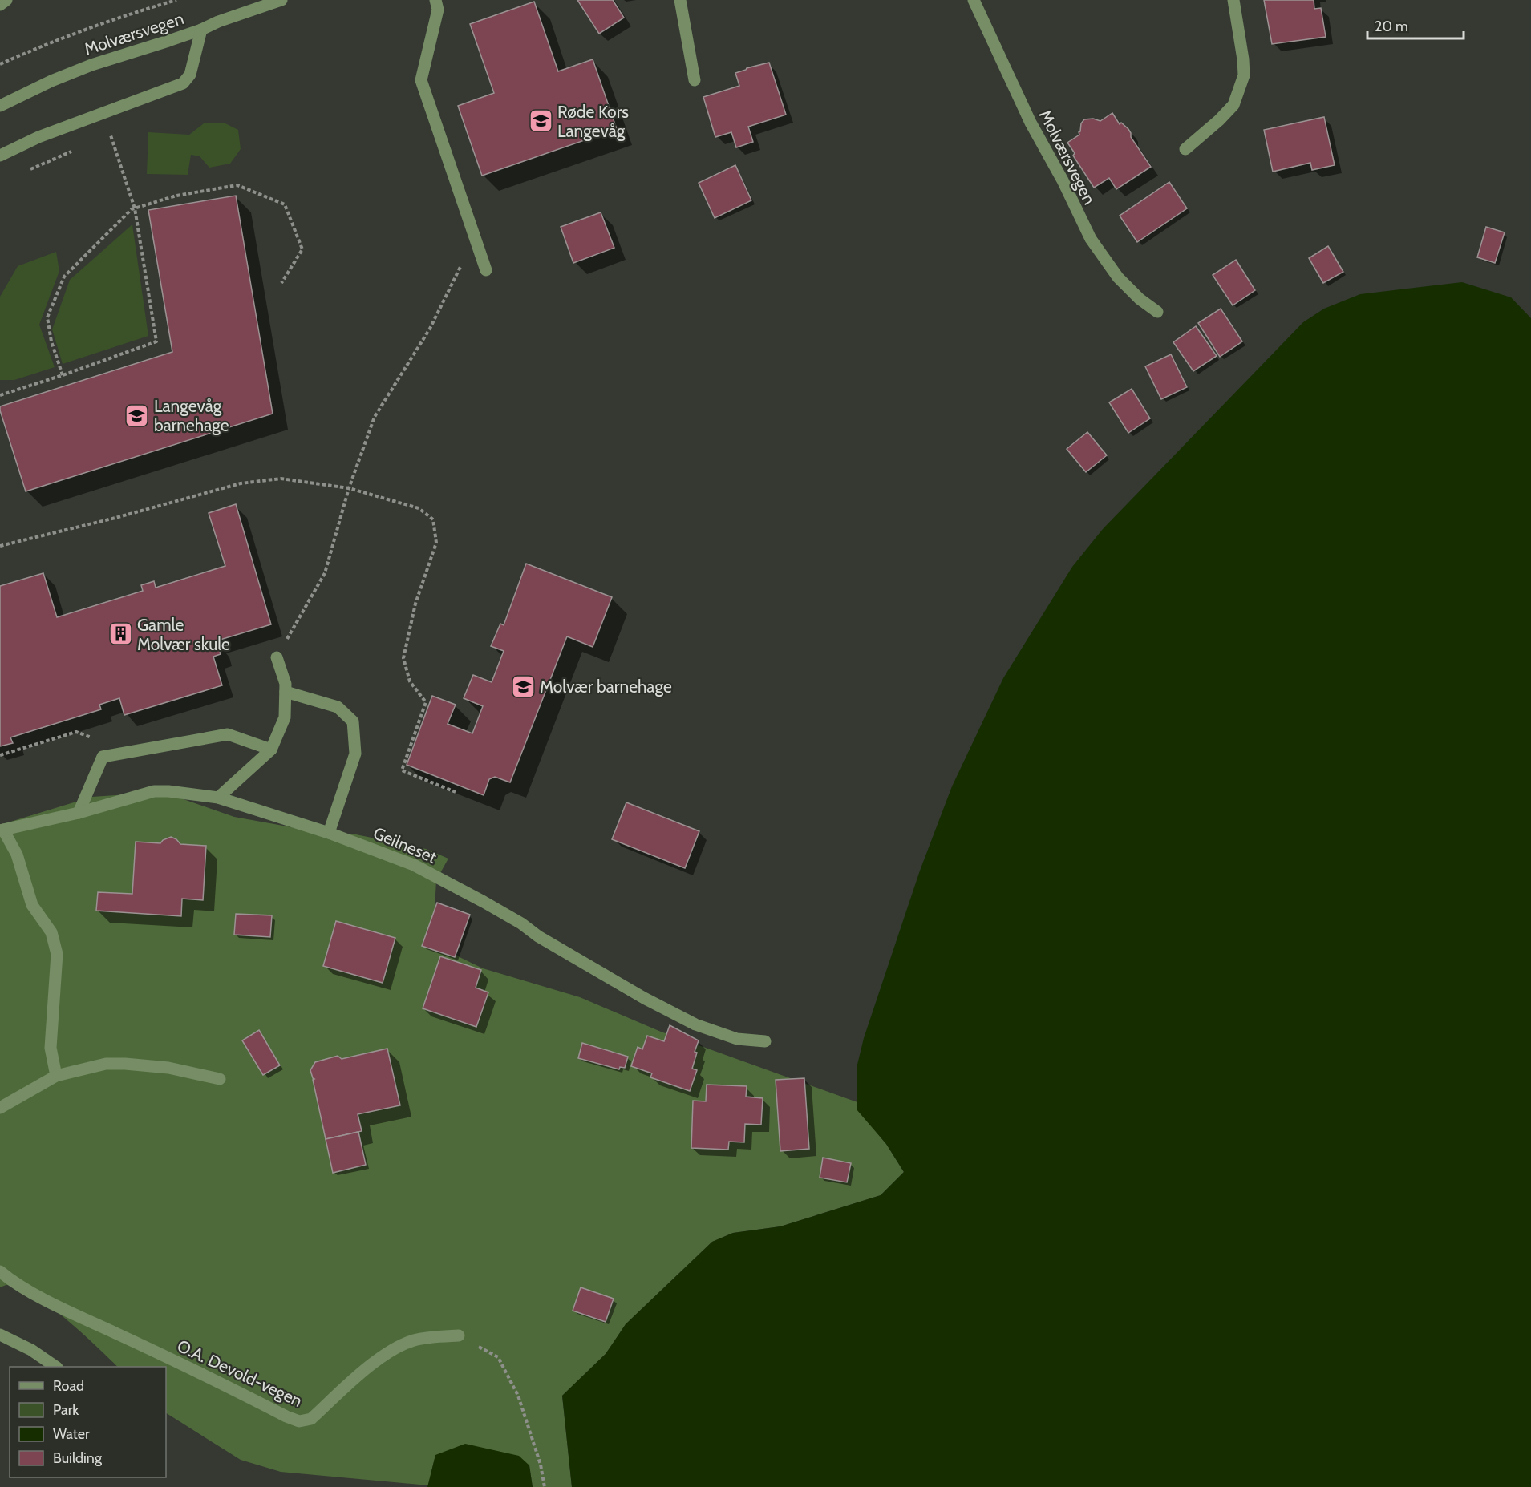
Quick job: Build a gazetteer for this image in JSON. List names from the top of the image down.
{
  "streets": {
    "street": ["Molværsvegen", "Geilneset", "O.A. Devold-vegen"]
  },
  "places": {
    "school or university": ["Røde Kors Langevåg", "Langevåg barnehage", "Molvær barnehage"],
    "building": ["Gamle Molvær skule"]
  },
  "legend": [
    "Road",
    "Park",
    "Water",
    "Building"
  ],
  "scale_bar": "20 m"
}
